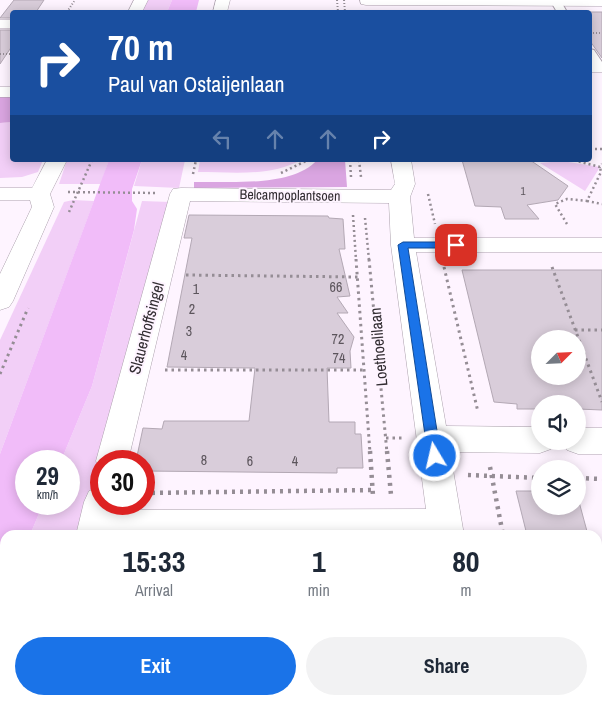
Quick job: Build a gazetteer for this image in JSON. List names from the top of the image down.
{
  "streets": {
    "street": ["Belcampoplantsoen", "Slauerhoffsingel"],
    "path": ["Loethoelilaan"]
  },
  "crossings": [
    ["Belcampoplantsoen", "Slauerhoffsingel"],
    ["Belcampoplantsoen", "Loethoelilaan"]
  ],
  "house_numbers": [
    "1",
    "66",
    "1",
    "2",
    "3",
    "72",
    "4",
    "74",
    "8",
    "6",
    "4"
  ],
  "north": "top right",
  "page": {
    "turn": ["70 m", "Paul van Ostaijenlaan"],
    "speed": "29 km/h",
    "limit": "30",
    "eta": [
      "15:33",
      "Arrival",
      "1",
      "min",
      "80",
      "m"
    ],
    "buttons": ["Exit", "Share"]
  }
}
